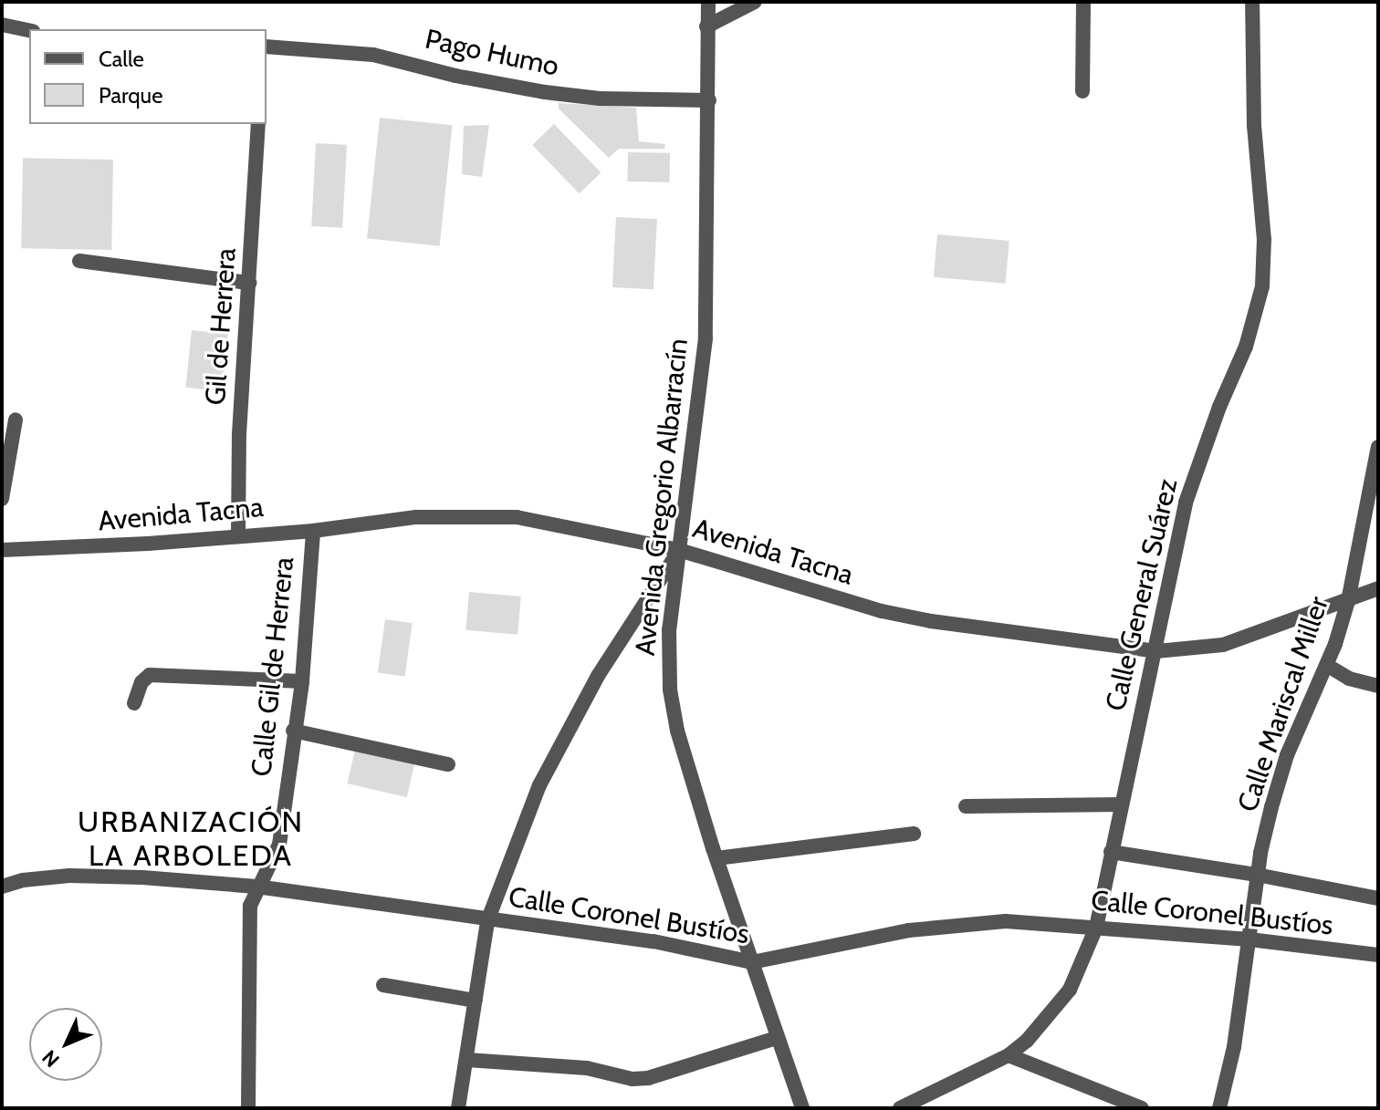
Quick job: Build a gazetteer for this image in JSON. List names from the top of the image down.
{
  "streets": {
    "street": [
      "Pago Humo",
      "Gil de Herrera",
      "Avenida Gregorio Albarracín",
      "Avenida Tacna",
      "Calle General Suárez",
      "Calle Gil de Herrera",
      "Calle Mariscal Miller",
      "Calle Coronel Bustíos"
    ]
  },
  "crossings": [
    ["Pago Humo", "Avenida Gregorio Albarracín"],
    ["Gil de Herrera", "Avenida Tacna"],
    ["Avenida Gregorio Albarracín", "Avenida Tacna"],
    ["Avenida Gregorio Albarracín", "Calle Coronel Bustíos"],
    ["Avenida Tacna", "Calle General Suárez"],
    ["Avenida Tacna", "Calle Gil de Herrera"],
    ["Avenida Tacna", "Calle Mariscal Miller"],
    ["Calle General Suárez", "Calle Coronel Bustíos"],
    ["Calle Gil de Herrera", "Calle Coronel Bustíos"],
    ["Calle Mariscal Miller", "Calle Coronel Bustíos"]
  ],
  "districts": ["URBANIZACIÓN LA ARBOLEDA"],
  "legend": ["Calle", "Parque"],
  "north": "bottom left"
}
